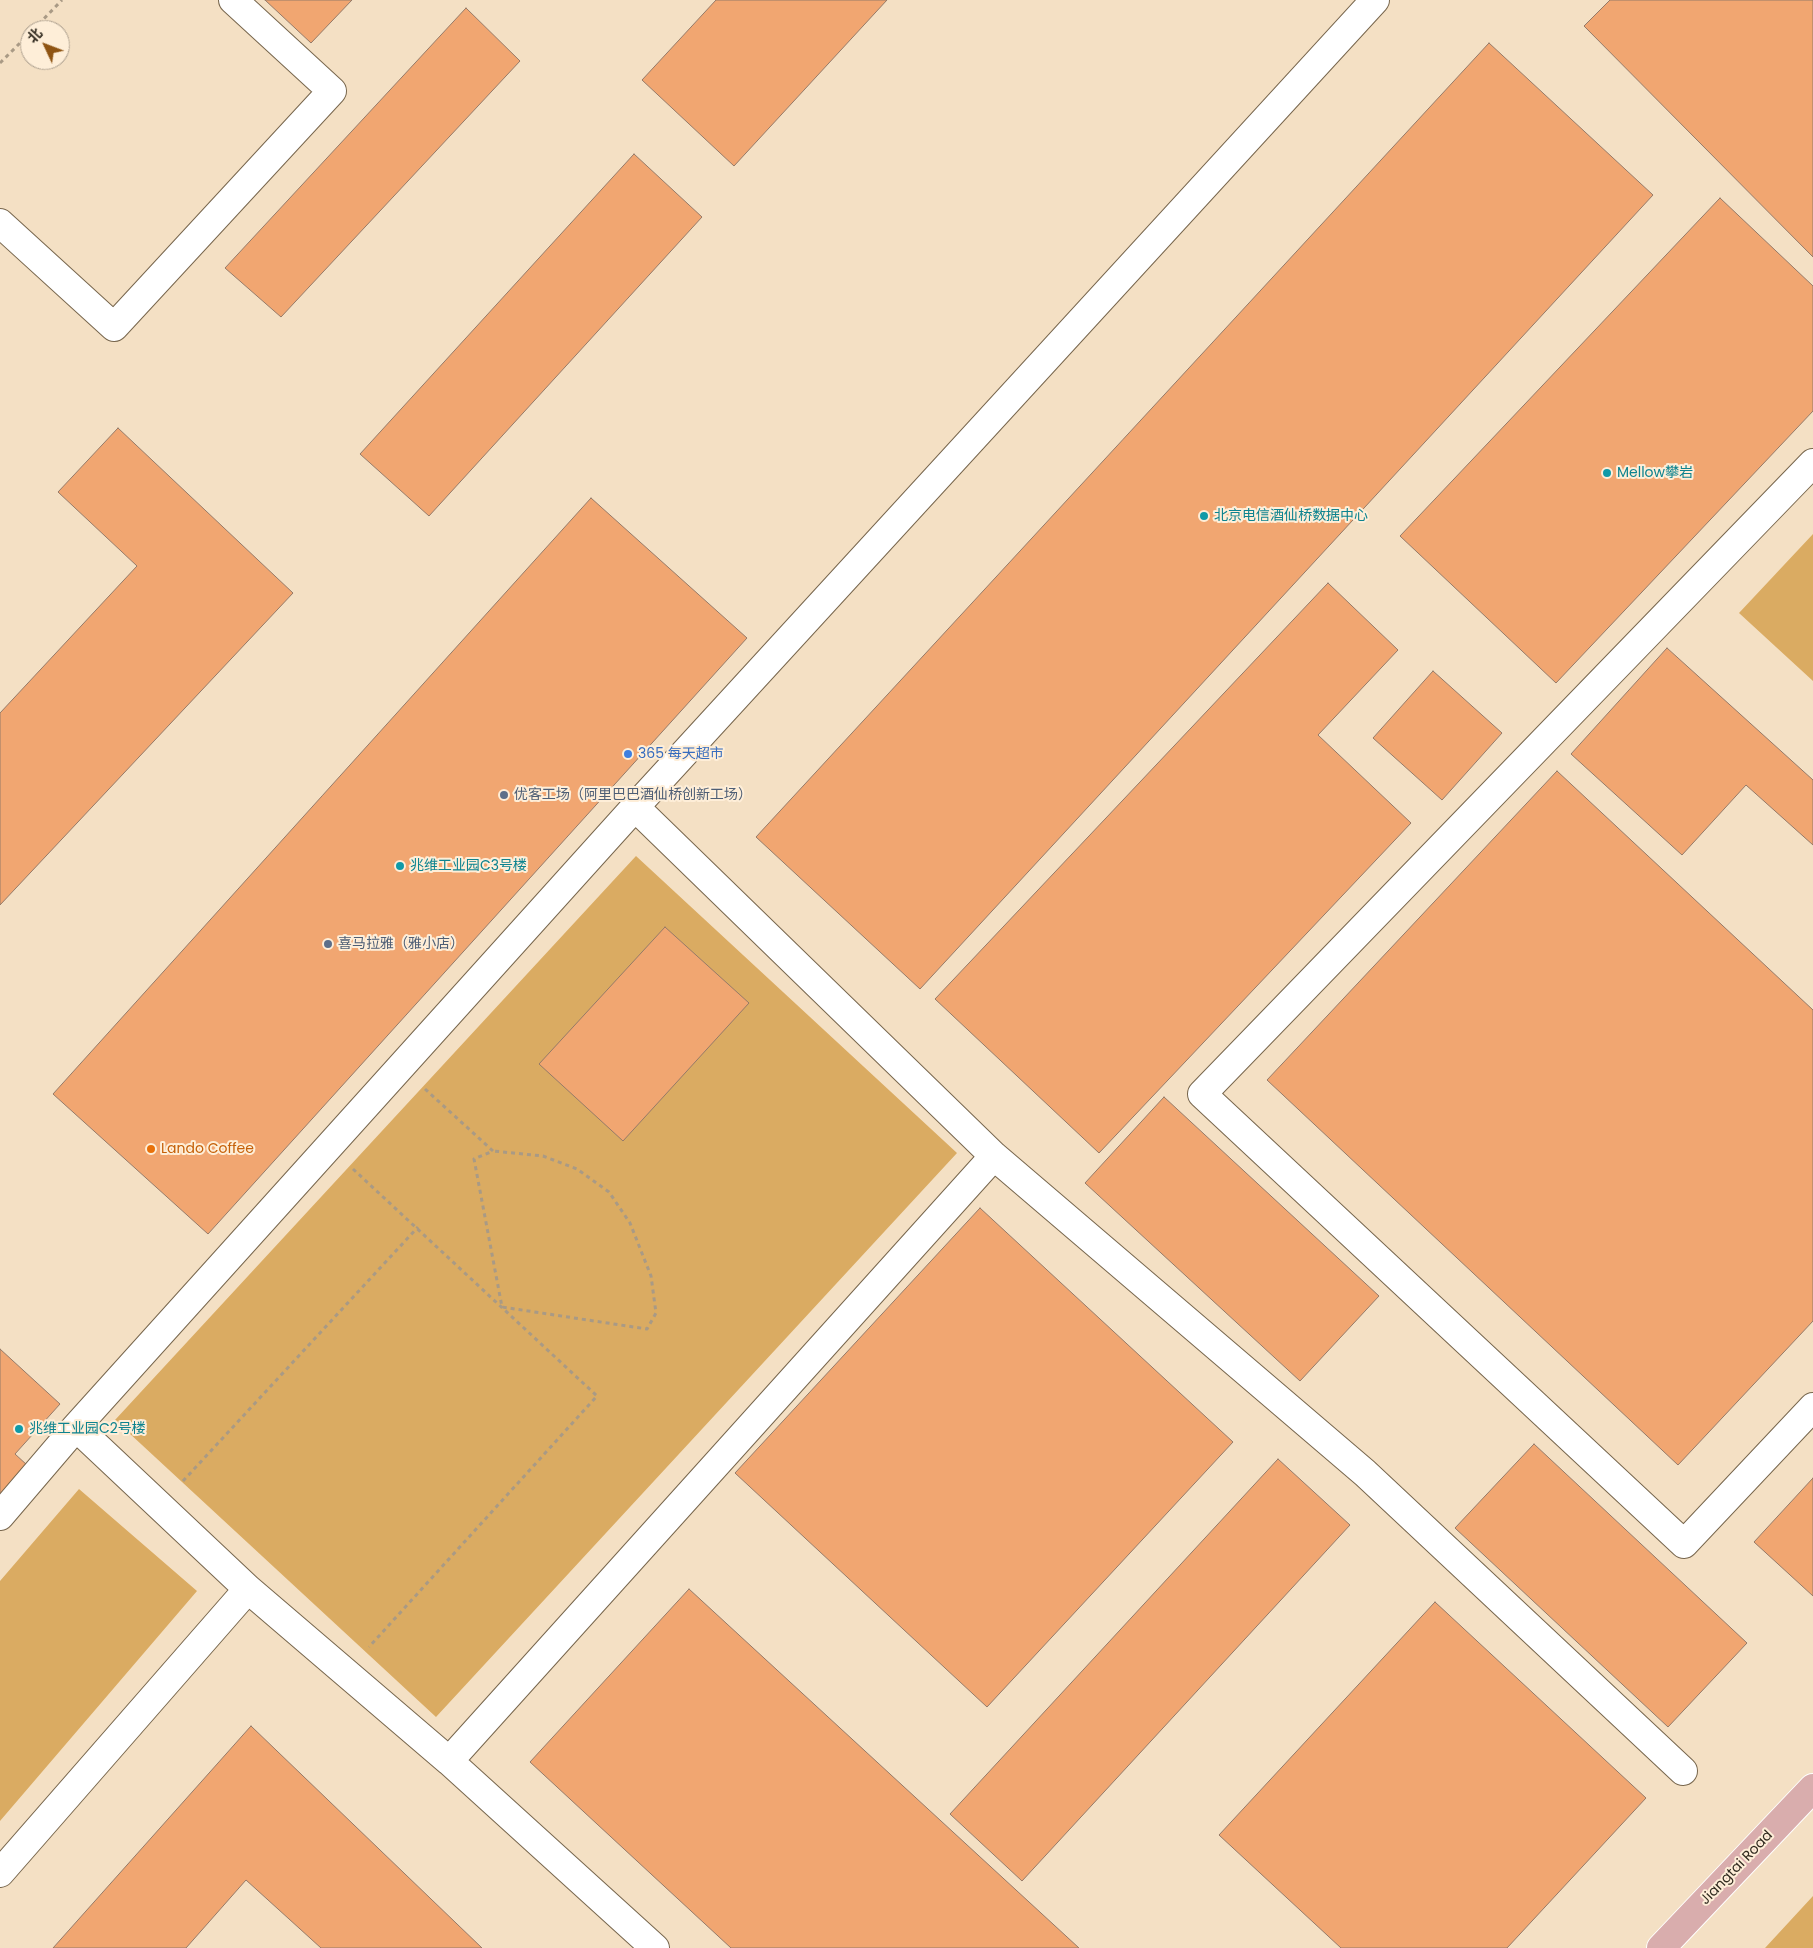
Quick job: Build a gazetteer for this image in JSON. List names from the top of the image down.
{
  "streets": {
    "main road": ["Jiangtai Road"]
  },
  "places": [
    "Mellow攀岩",
    "北京电信酒仙桥数据中心",
    "365 每天超市",
    "优客工场（阿里巴巴酒仙桥创新工场）",
    "兆维工业园C3号楼",
    "喜马拉雅（雅小店）",
    "Lando Coffee",
    "兆维工业园C2号楼"
  ],
  "north": "top left"
}
